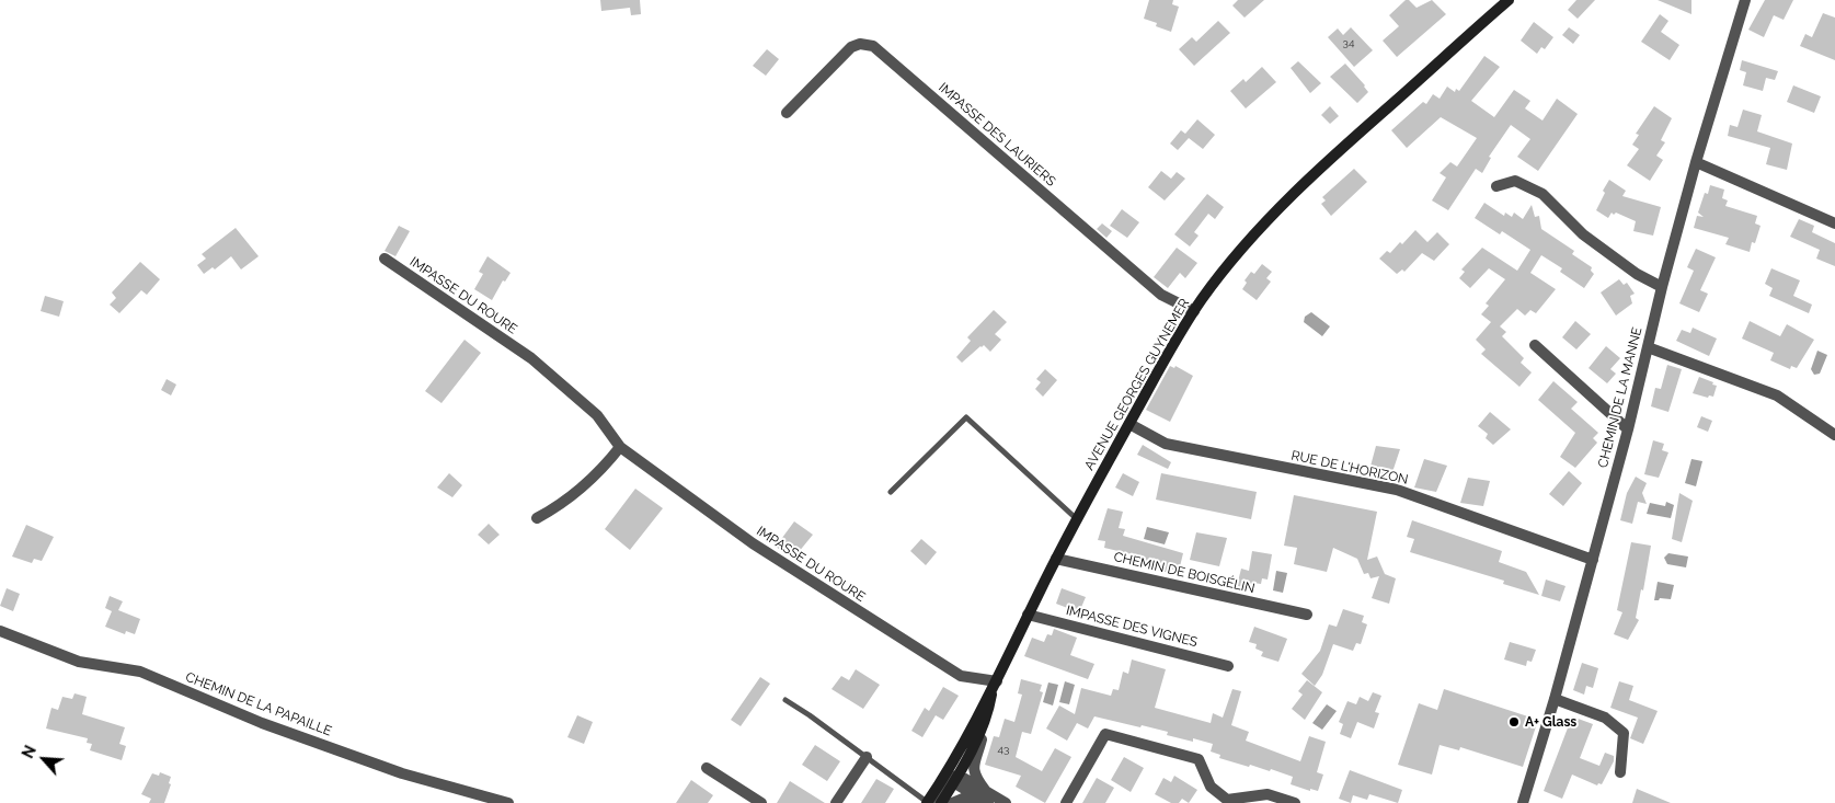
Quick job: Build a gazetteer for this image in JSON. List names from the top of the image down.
{
  "streets": {
    "main road": ["AVENUE GEORGES GUYNEMER"],
    "street": [
      "IMPASSE DES LAURIERS",
      "IMPASSE DU ROURE",
      "CHEMIN DE LA MANNE",
      "RUE DE L'HORIZON",
      "CHEMIN DE BOISGÉLIN",
      "IMPASSE DES VIGNES",
      "CHEMIN DE LA PAPAILLE"
    ]
  },
  "crossings": [
    ["IMPASSE DES LAURIERS", "AVENUE GEORGES GUYNEMER"],
    ["IMPASSE DU ROURE", "AVENUE GEORGES GUYNEMER"],
    ["AVENUE GEORGES GUYNEMER", "RUE DE L'HORIZON"],
    ["AVENUE GEORGES GUYNEMER", "CHEMIN DE BOISGÉLIN"],
    ["AVENUE GEORGES GUYNEMER", "IMPASSE DES VIGNES"],
    ["CHEMIN DE LA MANNE", "RUE DE L'HORIZON"]
  ],
  "places": ["A+ Glass"],
  "house_numbers": ["34", "43"],
  "north": "top left"
}
